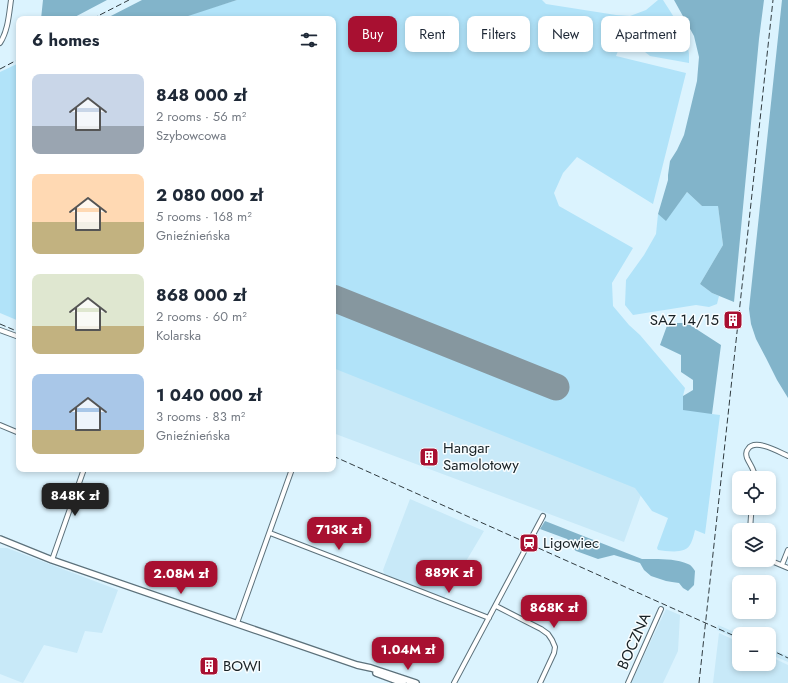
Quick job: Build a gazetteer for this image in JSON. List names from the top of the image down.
{
  "streets": {
    "street": ["BOCZNA"]
  },
  "places": {
    "building": ["SAZ 14/15", "Hangar Samolotowy", "BOWI"],
    "station": ["Ligowiec"]
  },
  "page": {
    "chip": [
      "Buy",
      "Rent",
      "Filters",
      "New",
      "Apartment"
    ],
    "heading": "6 homes",
    "list": [
      {
        "name": "848 000 zł",
        "note": "2 rooms · 56 m² · Szybowcowa"
      },
      {
        "name": "2 080 000 zł",
        "note": "5 rooms · 168 m² · Gnieźnieńska"
      },
      {
        "name": "868 000 zł",
        "note": "2 rooms · 60 m² · Kolarska"
      },
      {
        "name": "1 040 000 zł",
        "note": "3 rooms · 83 m² · Gnieźnieńska"
      }
    ],
    "map_buttons": ["+", "−"],
    "price": [
      "848K zł",
      "713K zł",
      "889K zł",
      "2.08M zł",
      "868K zł",
      "1.04M zł"
    ]
  }
}
